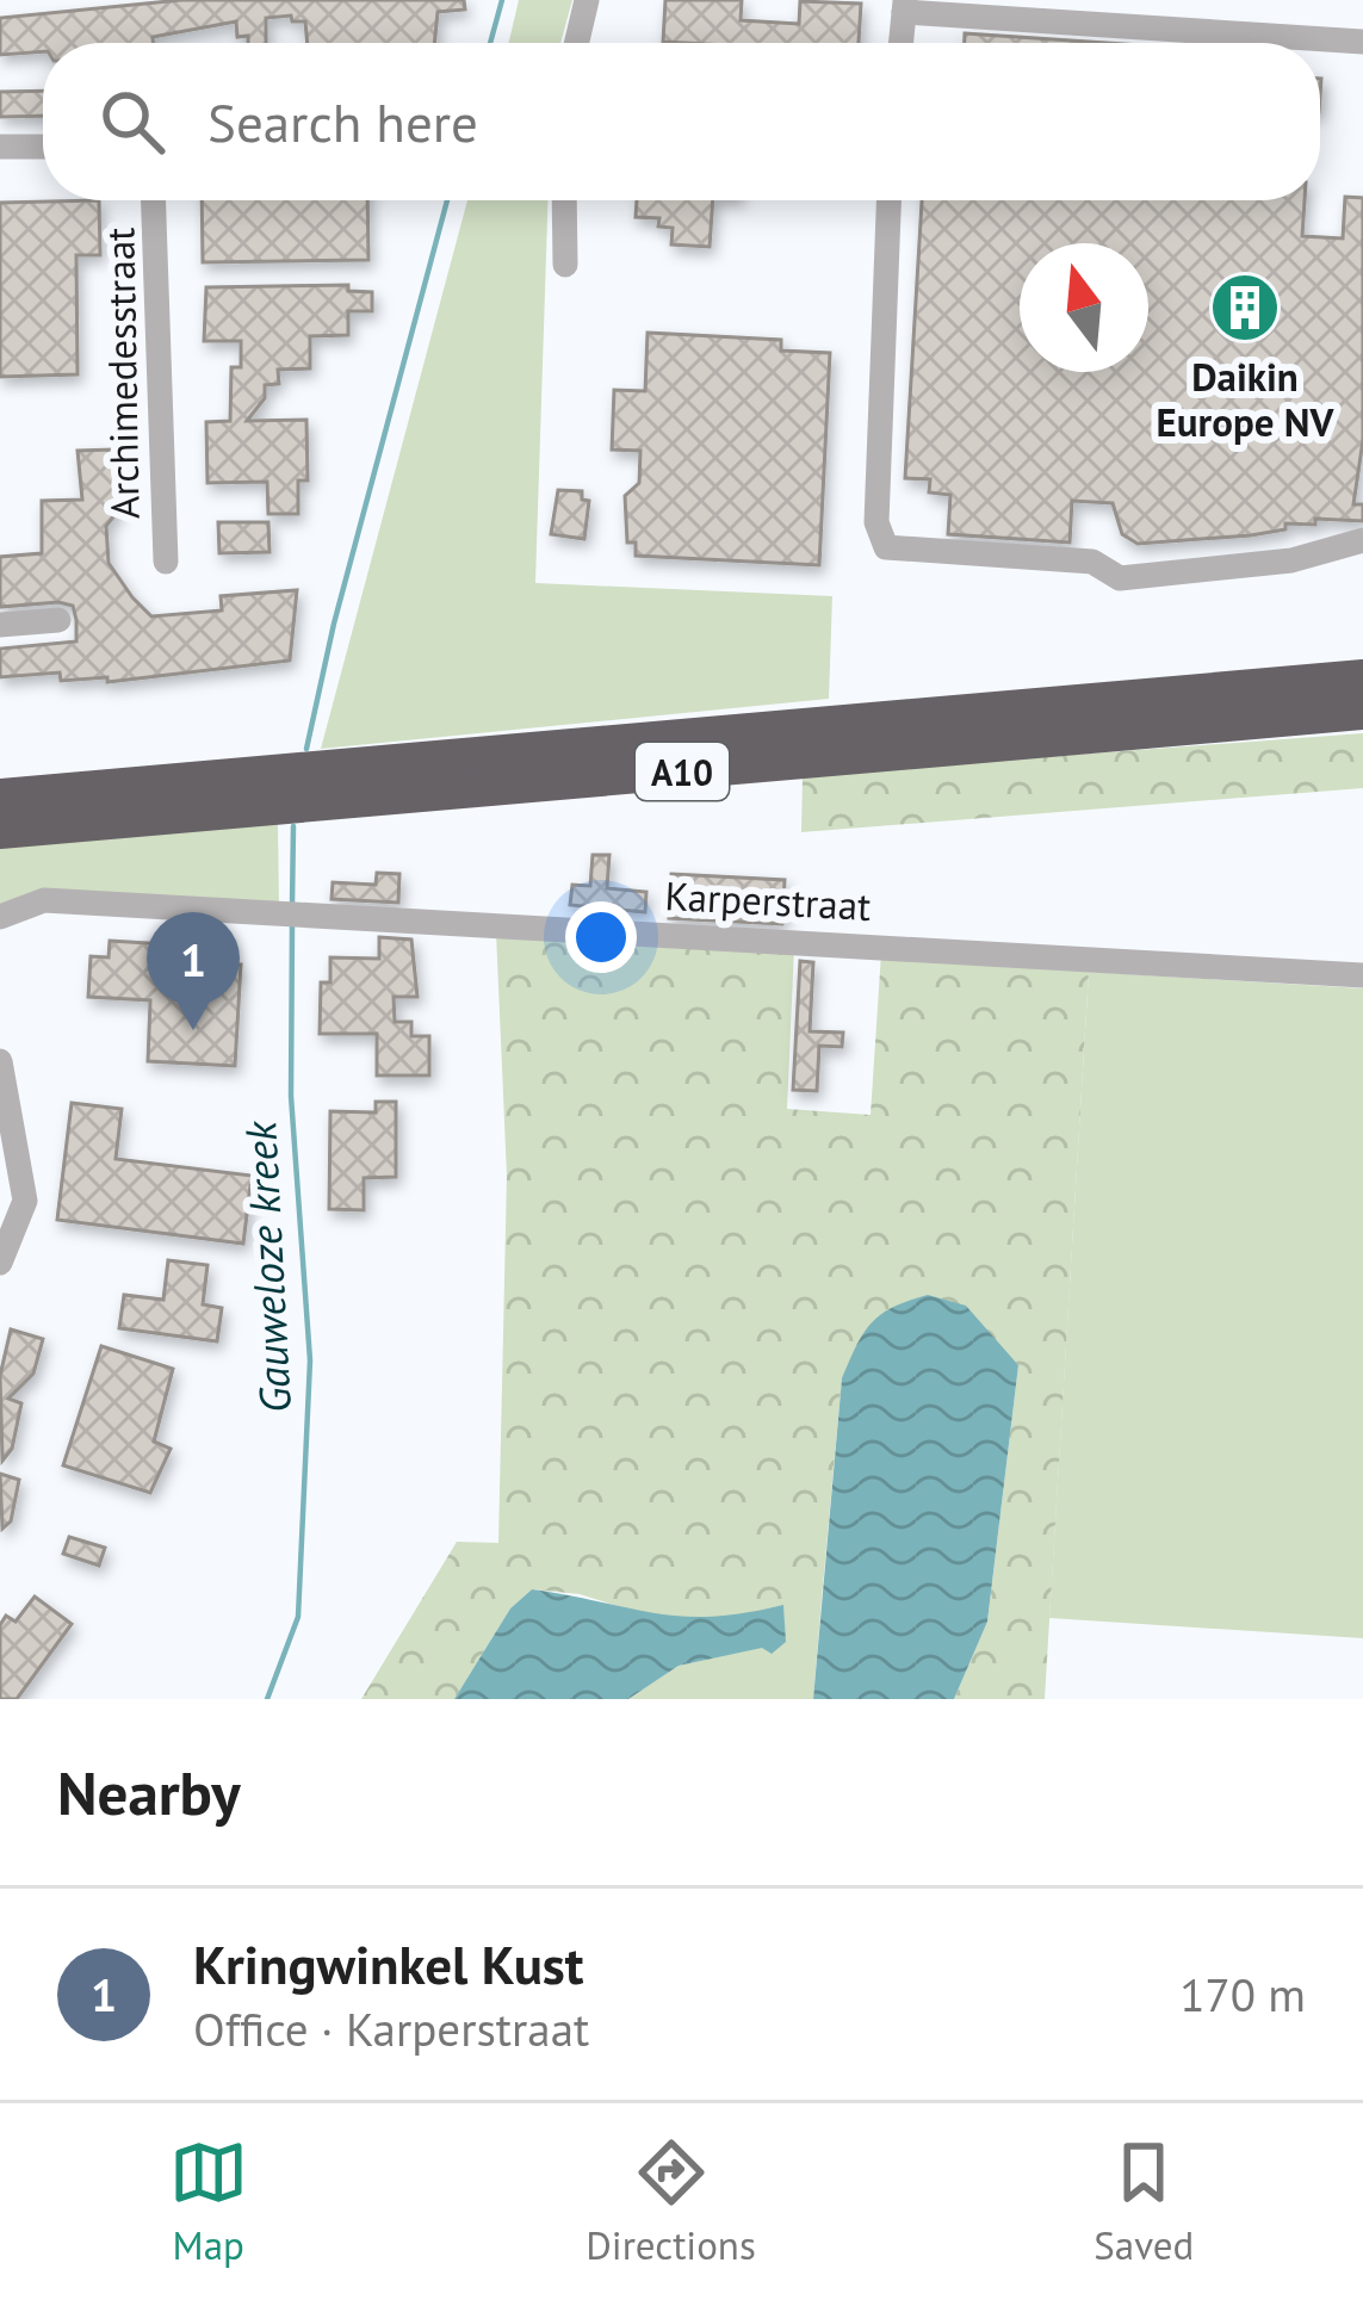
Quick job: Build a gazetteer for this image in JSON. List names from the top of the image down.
{
  "streets": {
    "highway": ["A10"],
    "street": ["Archimedesstraat", "Karperstraat"]
  },
  "water": ["Gauweloze kreek"],
  "places": {
    "building": ["Daikin Europe NV"]
  },
  "north": "top",
  "page": {
    "search": "Search here",
    "pins": "1",
    "heading": "Nearby",
    "list": [
      {
        "mark": "1",
        "name": "Kringwinkel Kust",
        "note": "Office · Karperstraat",
        "value": "170 m"
      }
    ],
    "nav": ["Map", "Directions", "Saved"]
  }
}
